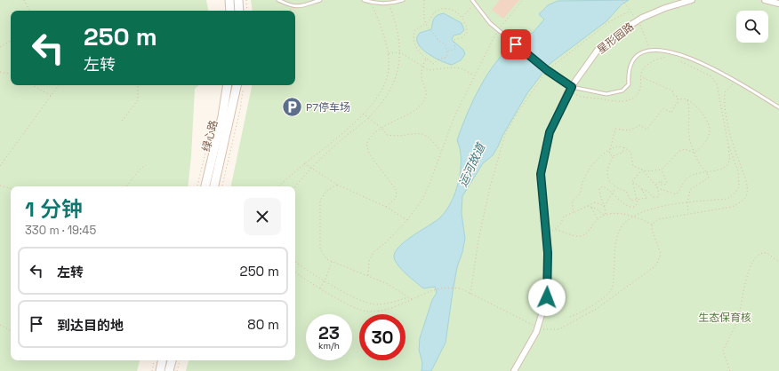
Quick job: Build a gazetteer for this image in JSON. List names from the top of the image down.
{
  "streets": {
    "main road": ["绿心路"],
    "street": ["星形园路"]
  },
  "water": ["运河故道"],
  "parks": ["生态保育核"],
  "places": {
    "parking": ["P7停车场"]
  },
  "page": {
    "turn": ["250 m", "左转"],
    "heading": ["1 分钟", "330 m · 19:45"],
    "list": [
      {
        "name": "左转",
        "value": "250 m"
      },
      {
        "name": "到达目的地",
        "value": "80 m"
      }
    ],
    "speed": "23 km/h",
    "limit": "30"
  }
}
